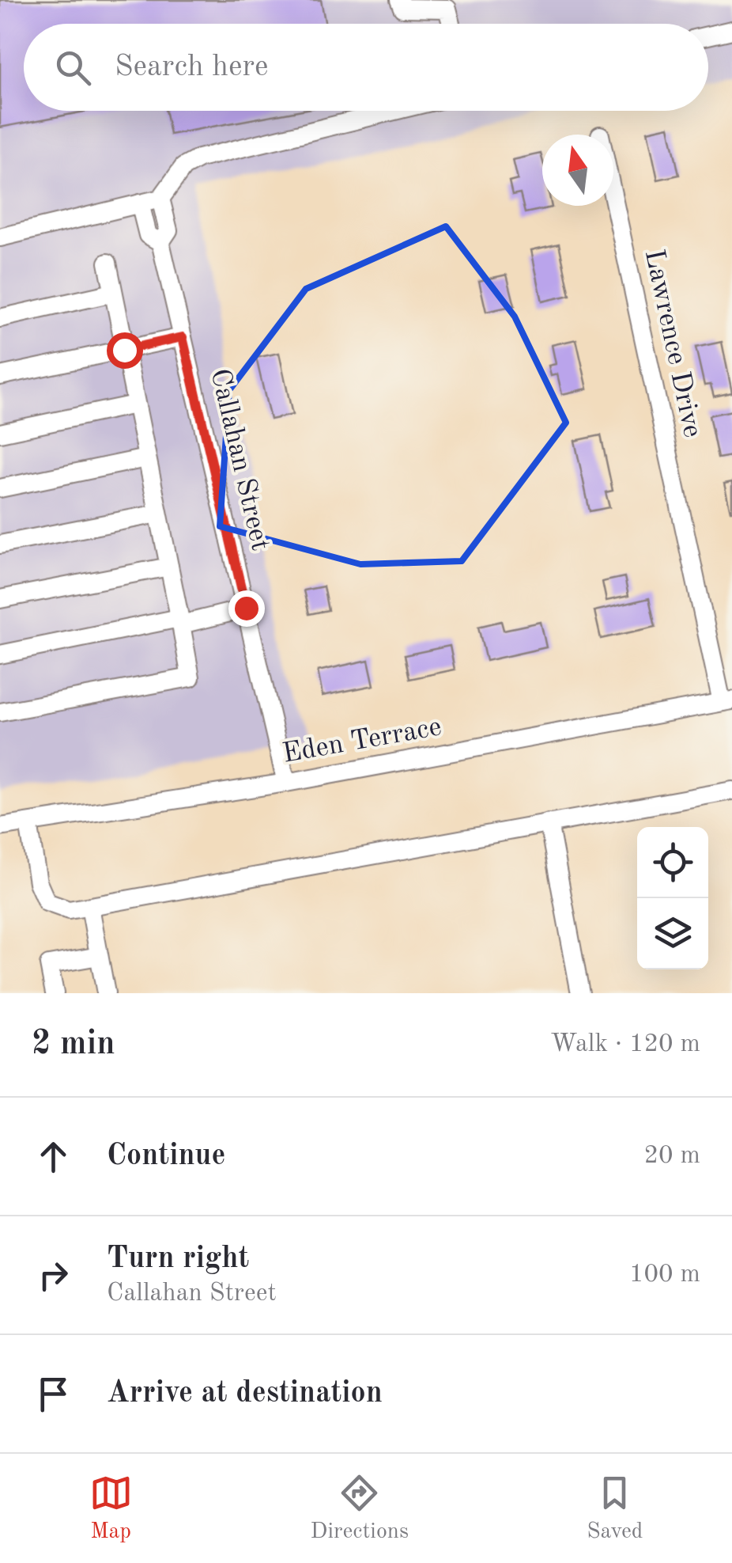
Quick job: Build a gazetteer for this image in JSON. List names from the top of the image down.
{
  "streets": {
    "street": ["Lawrence Drive", "Callahan Street", "Eden Terrace"]
  },
  "crossings": [
    ["Lawrence Drive", "Eden Terrace"],
    ["Callahan Street", "Eden Terrace"]
  ],
  "north": "top",
  "page": {
    "search": "Search here",
    "heading": ["2 min", "Walk · 120 m"],
    "list": [
      ["Continue", "20 m"],
      ["Turn right", "Callahan Street", "100 m"],
      "Arrive at destination"
    ],
    "nav": ["Map", "Directions", "Saved"]
  }
}
